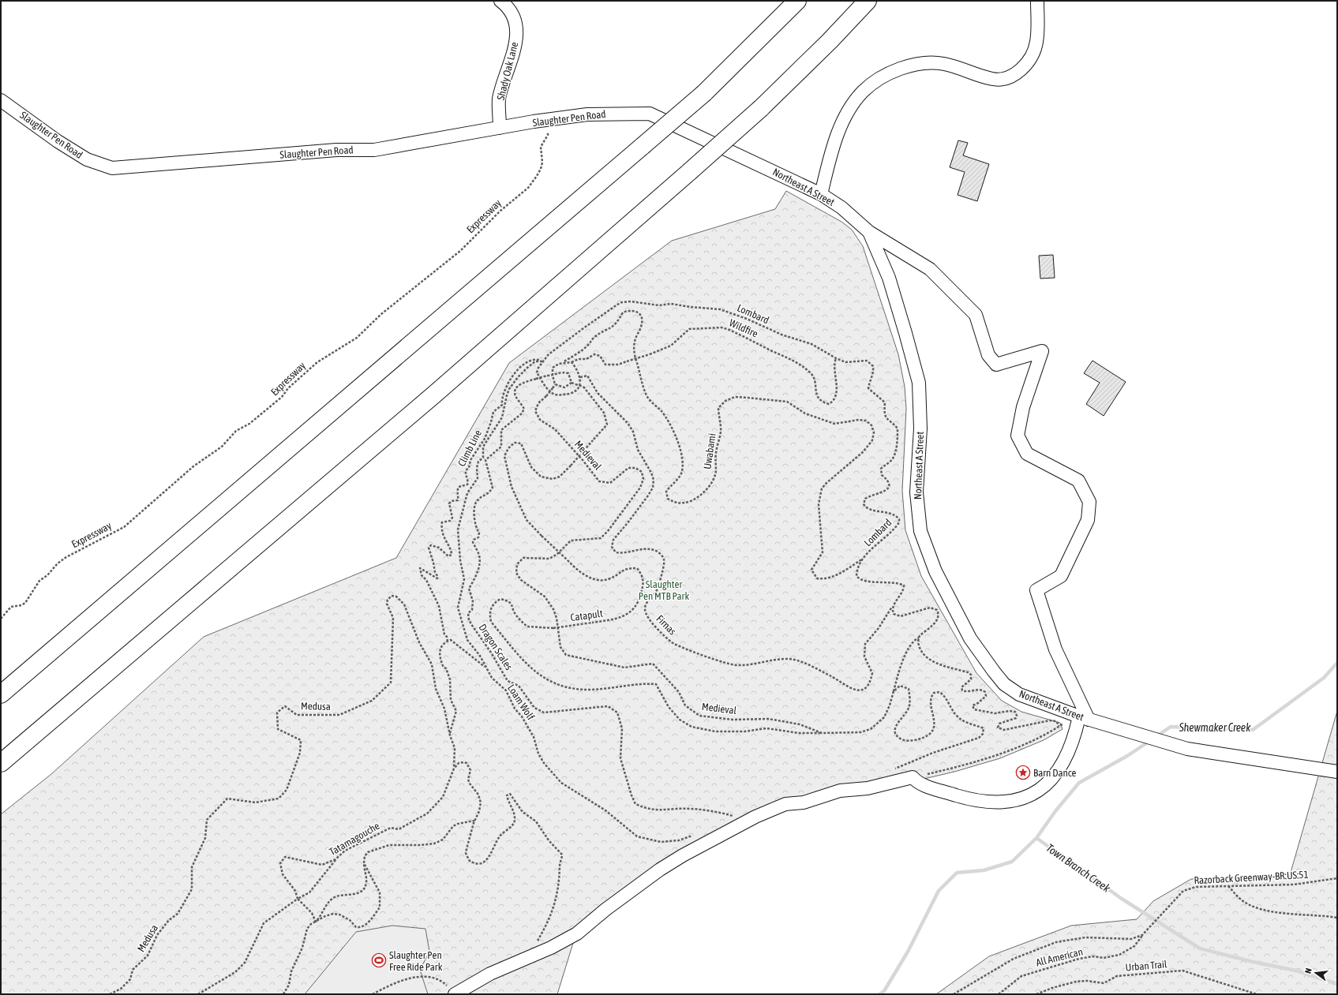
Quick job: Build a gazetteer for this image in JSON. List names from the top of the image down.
{
  "streets": {
    "street": ["Shady Oak Lane", "Slaughter Pen Road", "Northeast A Street"],
    "path": [
      "Expressway",
      "Lombard",
      "Wildfire",
      "Climb Line",
      "Uwabami",
      "Medieval",
      "Catapult",
      "Firnas",
      "Dragon Scales",
      "Loam Wolf",
      "Medusa",
      "Tatamagouche",
      "Razorback Greenway-BR:US:51",
      "All American",
      "Urban Trail"
    ]
  },
  "crossings": [
    ["Shady Oak Lane", "Slaughter Pen Road"],
    ["Slaughter Pen Road", "Northeast A Street"],
    ["Slaughter Pen Road", "Expressway"],
    ["Lombard", "Wildfire"],
    ["Lombard", "Climb Line"],
    ["Lombard", "Uwabami"],
    ["Lombard", "Firnas"],
    ["Lombard", "Loam Wolf"],
    ["Wildfire", "Uwabami"],
    ["Climb Line", "Loam Wolf"],
    ["Medieval", "Catapult"],
    ["Medieval", "Dragon Scales"],
    ["Catapult", "Dragon Scales"],
    ["Medusa", "Tatamagouche"],
    ["Razorback Greenway-BR:US:51", "All American"]
  ],
  "water": ["Shewmaker Creek", "Town Branch Creek"],
  "parks": ["Slaughter Pen MTB Park"],
  "places": {
    "place": ["Barn Dance"],
    "sports": ["Slaughter Pen Free Ride Park"]
  },
  "north": "left"
}
